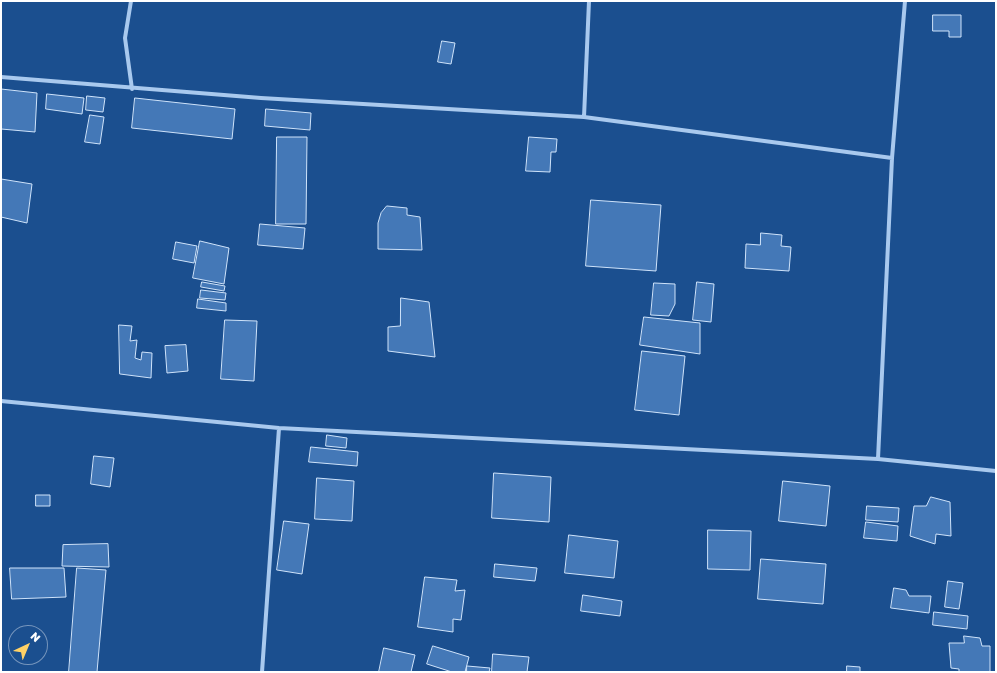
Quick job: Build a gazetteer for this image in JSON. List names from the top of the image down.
{
  "north": "top right"
}
